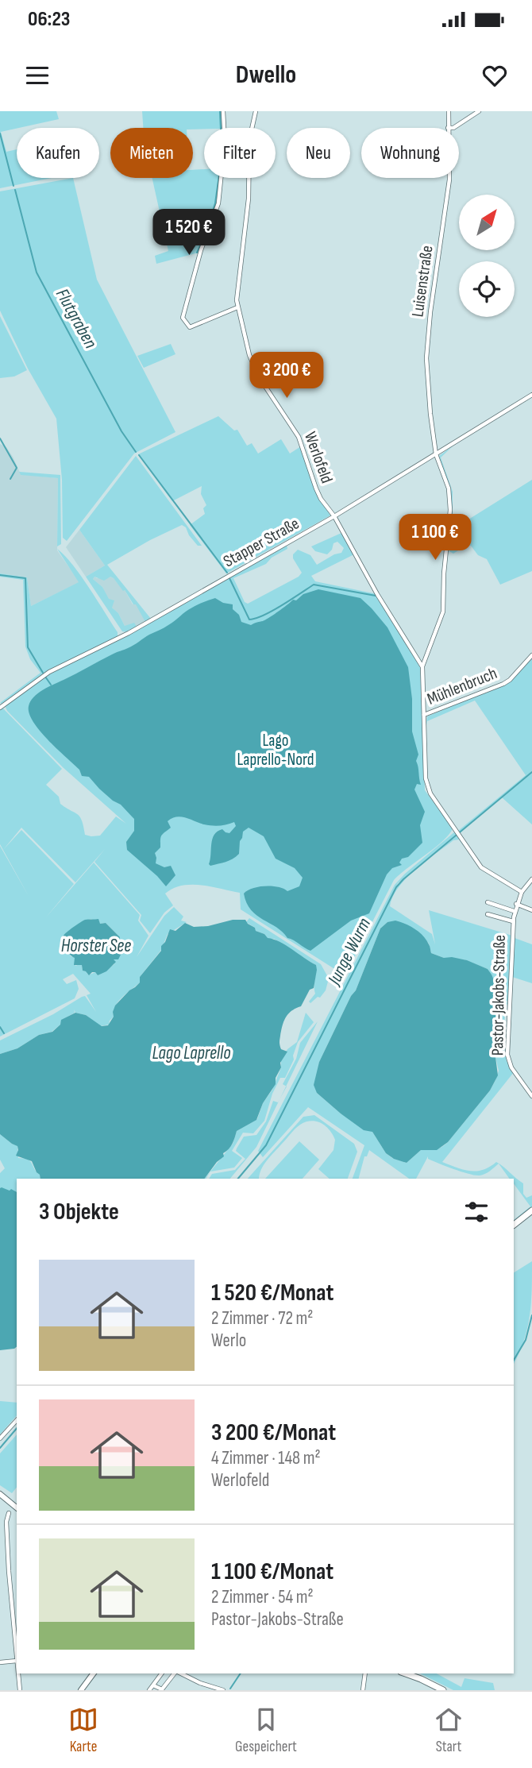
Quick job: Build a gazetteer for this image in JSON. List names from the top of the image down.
{
  "streets": {
    "street": [
      "Luisenstraße",
      "Werlofeld",
      "Stapper Straße",
      "Mühlenbruch",
      "Pastor-Jakobs-Straße"
    ]
  },
  "crossings": [
    ["Luisenstraße", "Stapper Straße"],
    ["Werlofeld", "Stapper Straße"]
  ],
  "water": [
    "Flutgraben",
    "Horster See",
    "Junge Wurm",
    "Lago Laprello"
  ],
  "parks": ["Lago Laprello-Nord"],
  "north": "top right",
  "page": {
    "status": "06:23",
    "header": "Dwello",
    "chip": [
      "Kaufen",
      "Mieten",
      "Filter",
      "Neu",
      "Wohnung"
    ],
    "price": ["1 520 €", "3 200 €", "1 100 €"],
    "heading": "3 Objekte",
    "list": [
      {
        "name": "1 520 €/Monat",
        "note": "2 Zimmer · 72 m² · Werlo"
      },
      {
        "name": "3 200 €/Monat",
        "note": "4 Zimmer · 148 m² · Werlofeld"
      },
      {
        "name": "1 100 €/Monat",
        "note": "2 Zimmer · 54 m² · Pastor-Jakobs-Straße"
      }
    ],
    "tabs": ["Karte", "Gespeichert", "Start"]
  }
}
